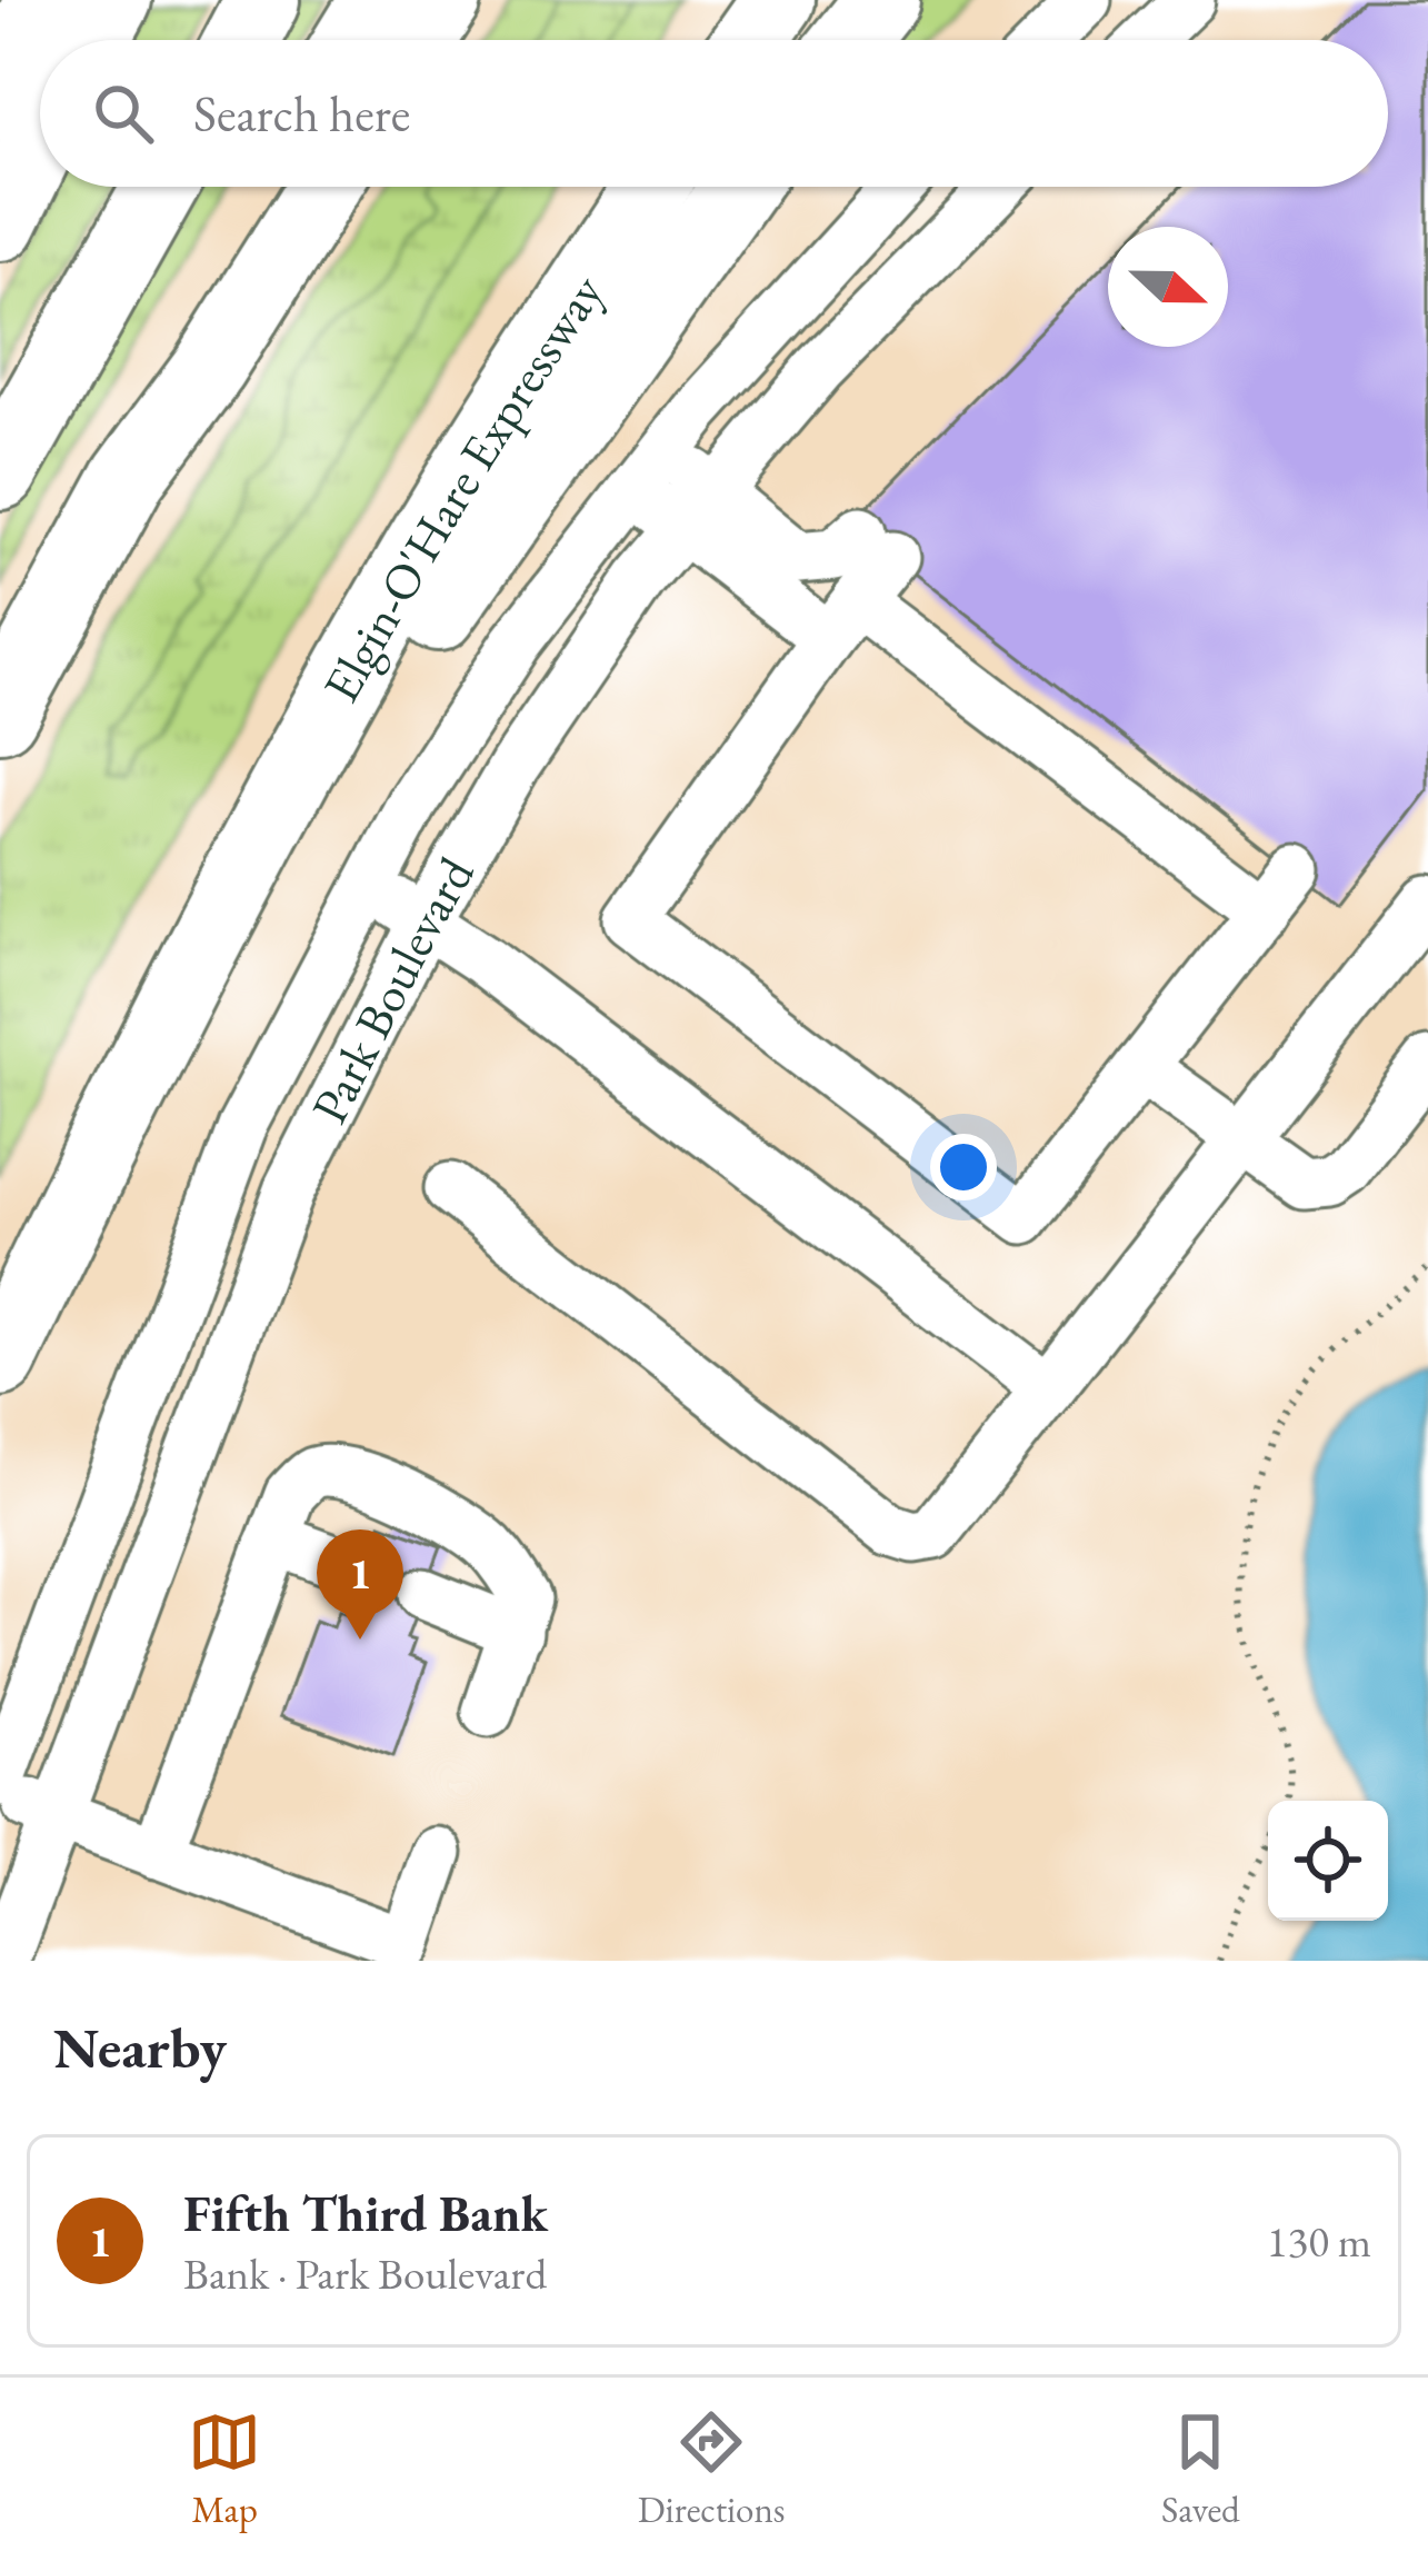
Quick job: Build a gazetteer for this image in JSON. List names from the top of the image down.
{
  "streets": {
    "highway": ["Elgin-O'Hare Expressway"],
    "street": ["Park Boulevard"]
  },
  "north": "right",
  "page": {
    "search": "Search here",
    "pins": "1",
    "heading": "Nearby",
    "list": [
      {
        "mark": "1",
        "name": "Fifth Third Bank",
        "note": "Bank · Park Boulevard",
        "value": "130 m"
      }
    ],
    "nav": ["Map", "Directions", "Saved"]
  }
}
